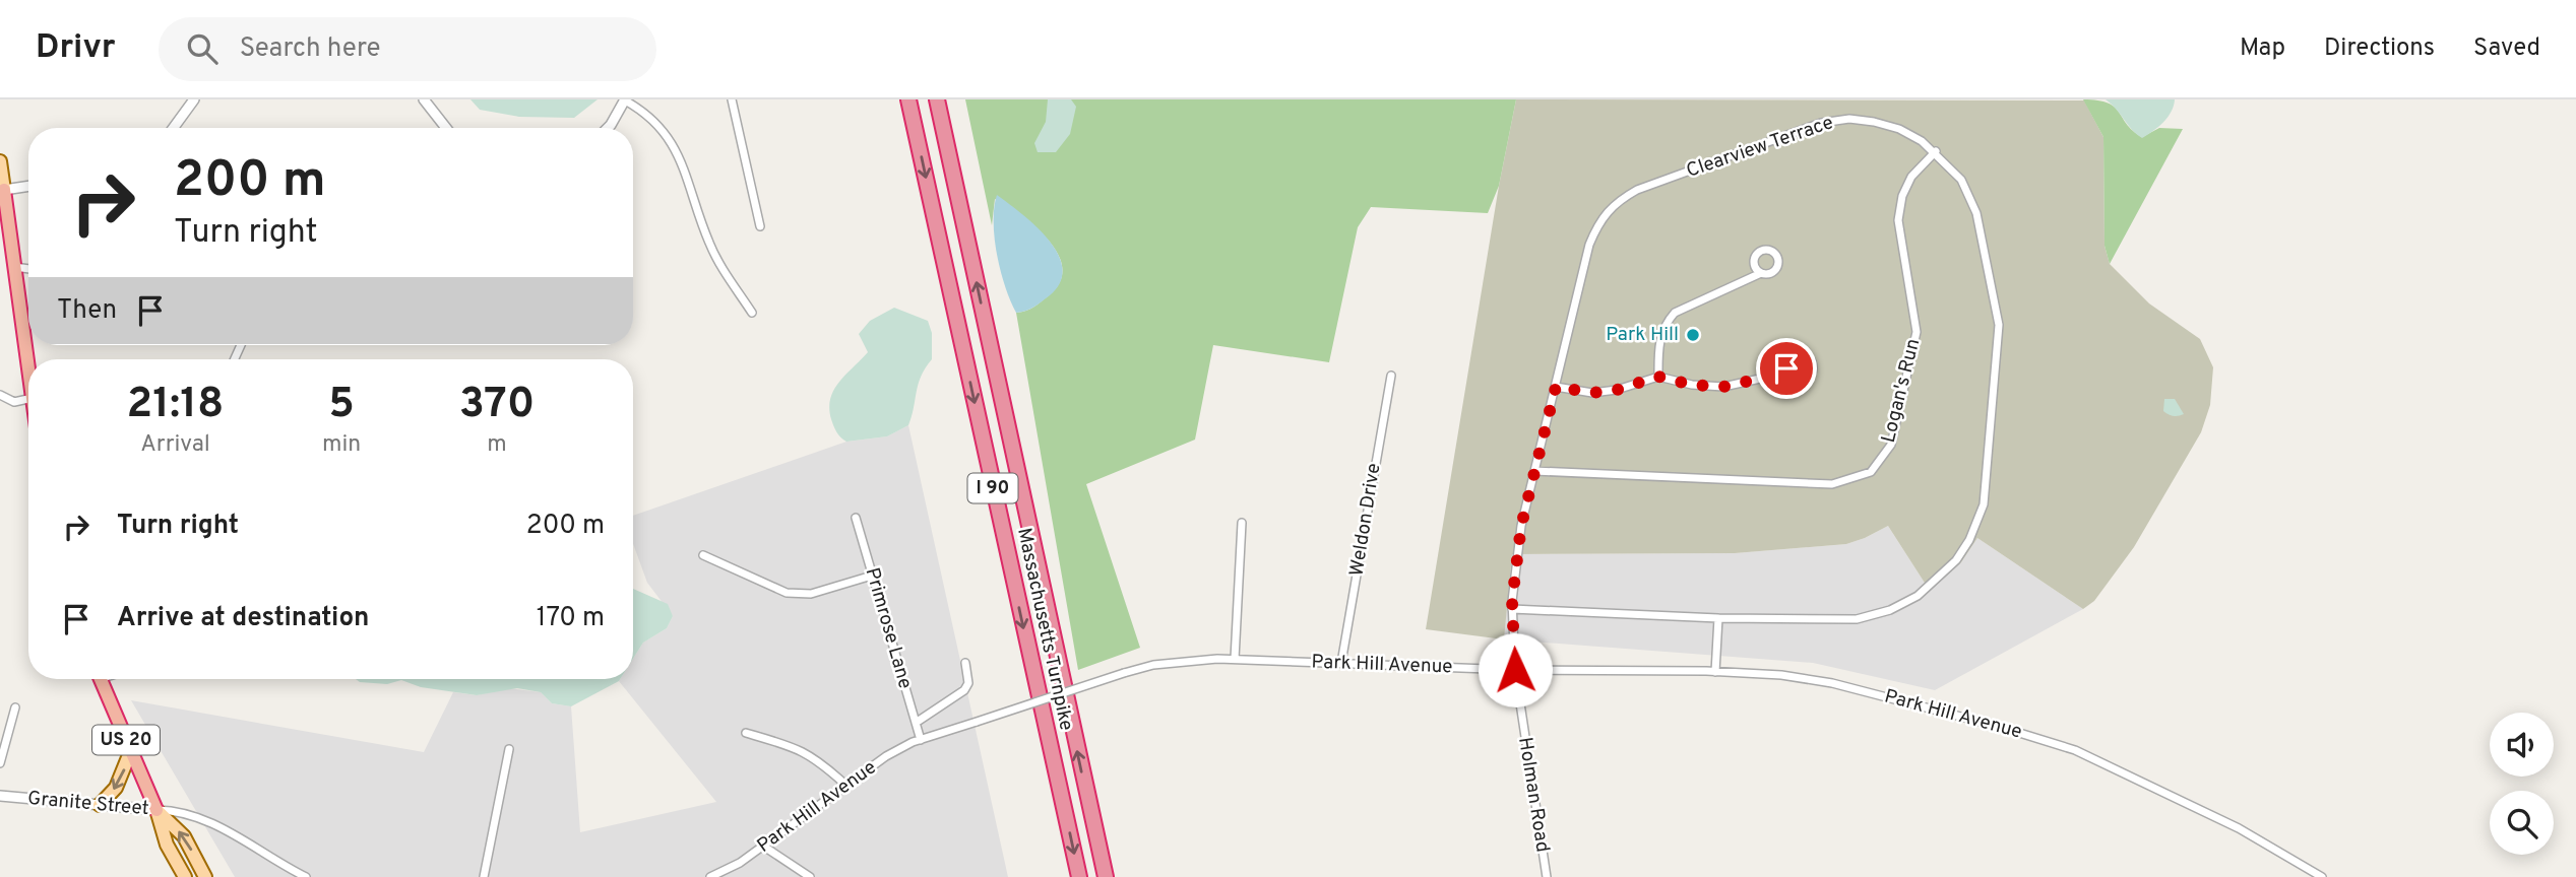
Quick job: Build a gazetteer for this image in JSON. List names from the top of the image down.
{
  "streets": {
    "highway": ["I 90", "Massachusetts Turnpike", "US 20"],
    "street": [
      "Clearview Terrace",
      "Logan's Run",
      "Weldon Drive",
      "Primrose Lane",
      "Park Hill Avenue",
      "Holman Road",
      "Granite Street"
    ]
  },
  "crossings": [
    ["Clearview Terrace", "Logan's Run"],
    ["Clearview Terrace", "Park Hill Avenue"],
    ["Clearview Terrace", "Holman Road"],
    ["Weldon Drive", "Park Hill Avenue"],
    ["Primrose Lane", "Park Hill Avenue"],
    ["Park Hill Avenue", "Holman Road"],
    ["US 20", "Granite Street"]
  ],
  "places": ["Park Hill"],
  "page": {
    "header": "Drivr",
    "search": "Search here",
    "nav": ["Map", "Directions", "Saved"],
    "turn": ["200 m", "Turn right"],
    "then": "Then",
    "eta": [
      "21:18",
      "Arrival",
      "5",
      "min",
      "370",
      "m"
    ],
    "list": [
      {
        "name": "Turn right",
        "value": "200 m"
      },
      {
        "name": "Arrive at destination",
        "value": "170 m"
      }
    ]
  }
}
